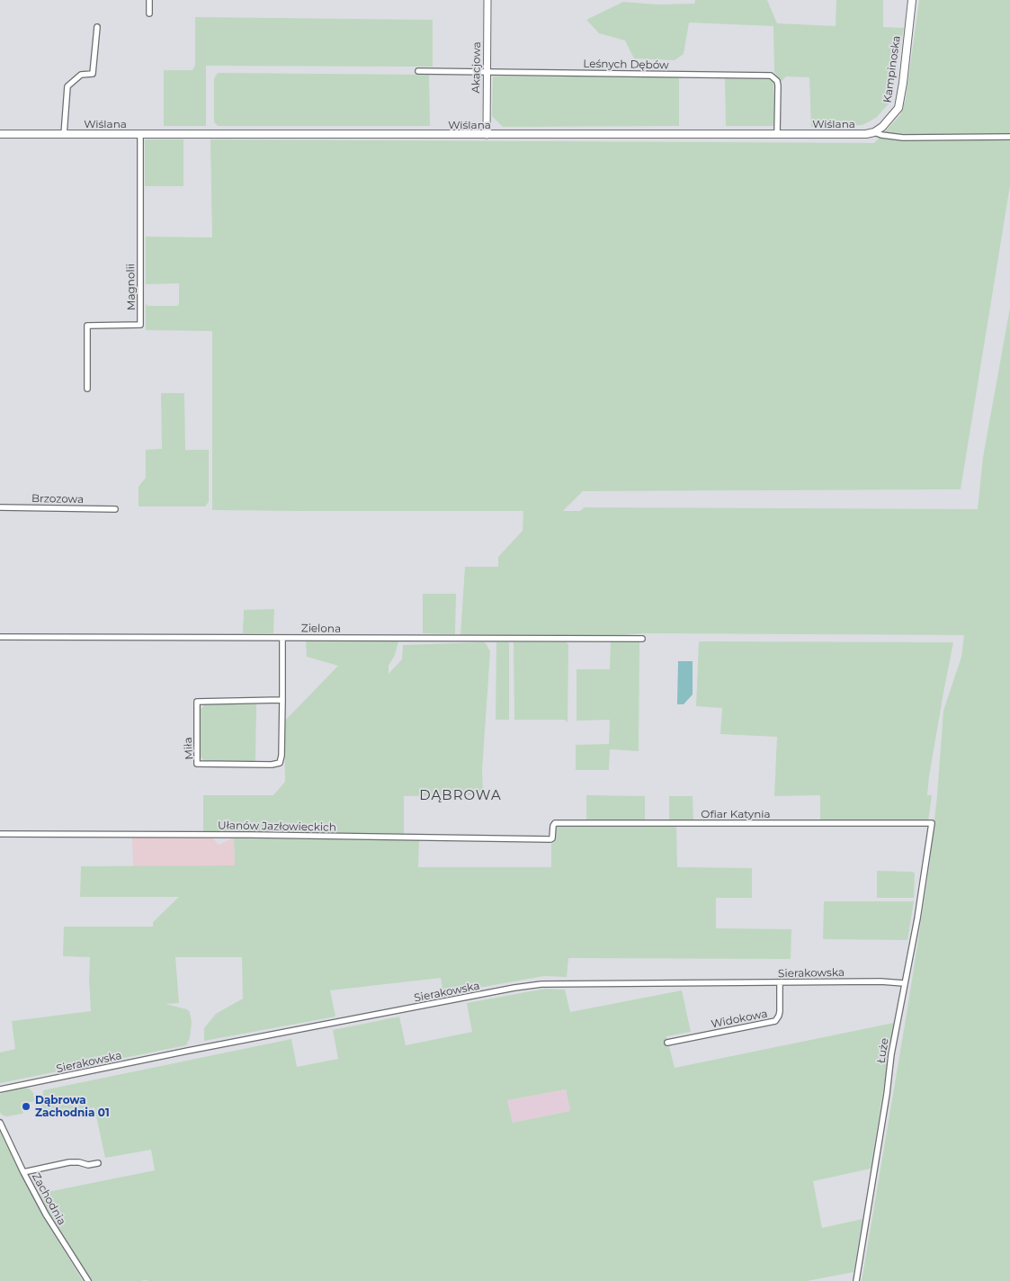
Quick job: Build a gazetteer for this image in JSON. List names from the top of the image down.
{
  "streets": {
    "main road": ["Kampinoska", "Wiślana"],
    "street": [
      "Leśnych Dębów",
      "Akacjowa",
      "Magnolii",
      "Brzozowa",
      "Zielona",
      "Miła",
      "Ofiar Katynia",
      "Ułanów Jazłowieckich",
      "Sierakowska",
      "Widokowa",
      "Łuże",
      "Zachodnia"
    ]
  },
  "crossings": [
    ["Leśnych Dębów", "Akacjowa"],
    ["Leśnych Dębów", "Wiślana"],
    ["Akacjowa", "Wiślana"],
    ["Kampinoska", "Wiślana"],
    ["Wiślana", "Magnolii"],
    ["Zielona", "Miła"],
    ["Ofiar Katynia", "Ułanów Jazłowieckich"],
    ["Ofiar Katynia", "Łuże"],
    ["Sierakowska", "Widokowa"],
    ["Sierakowska", "Łuże"]
  ],
  "districts": ["DĄBROWA"],
  "places": ["Dąbrowa Zachodnia 01"]
}
